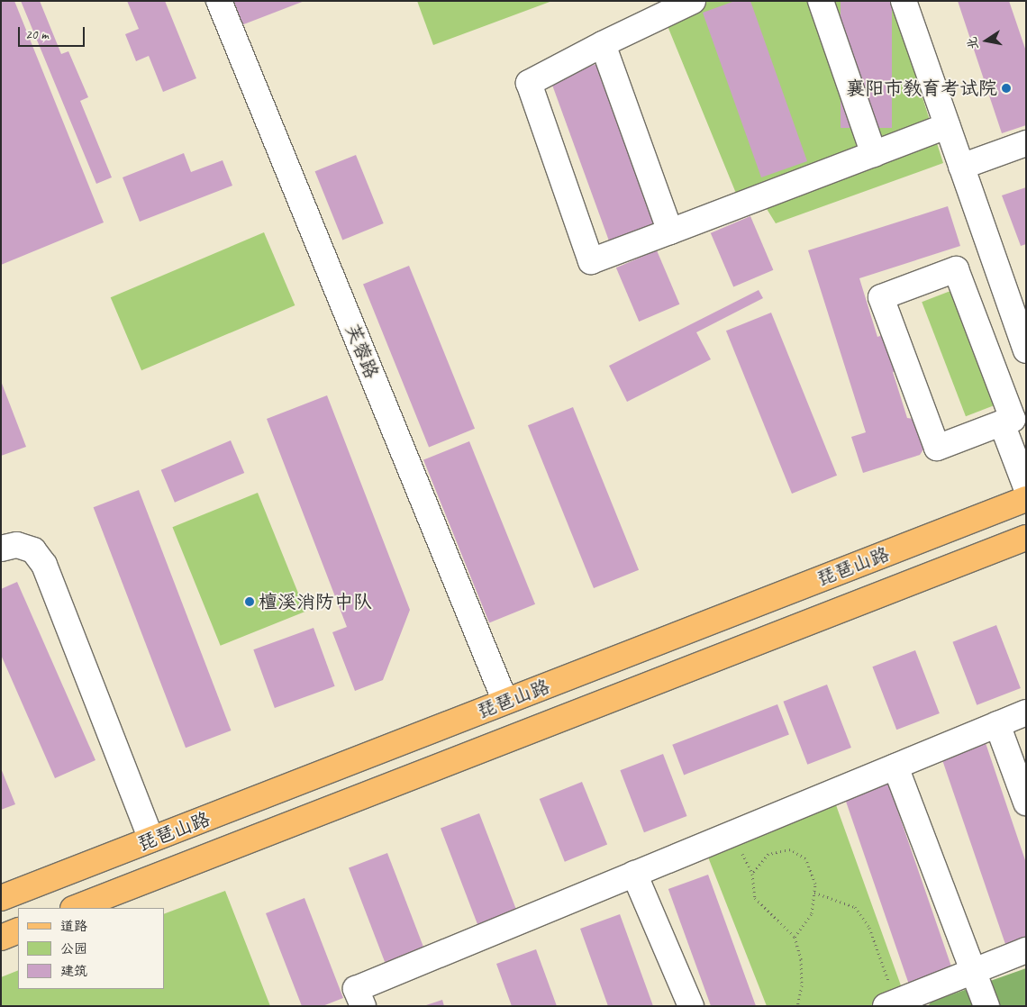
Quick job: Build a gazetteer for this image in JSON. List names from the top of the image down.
{
  "streets": {
    "main road": ["琵琶山路"],
    "street": ["芙蓉路"]
  },
  "crossings": [
    ["芙蓉路", "琵琶山路"]
  ],
  "places": ["襄阳市教育考试院", "檀溪消防中队"],
  "legend": ["道路", "公园", "建筑"],
  "scale_bar": "20 m",
  "north": "left"
}
